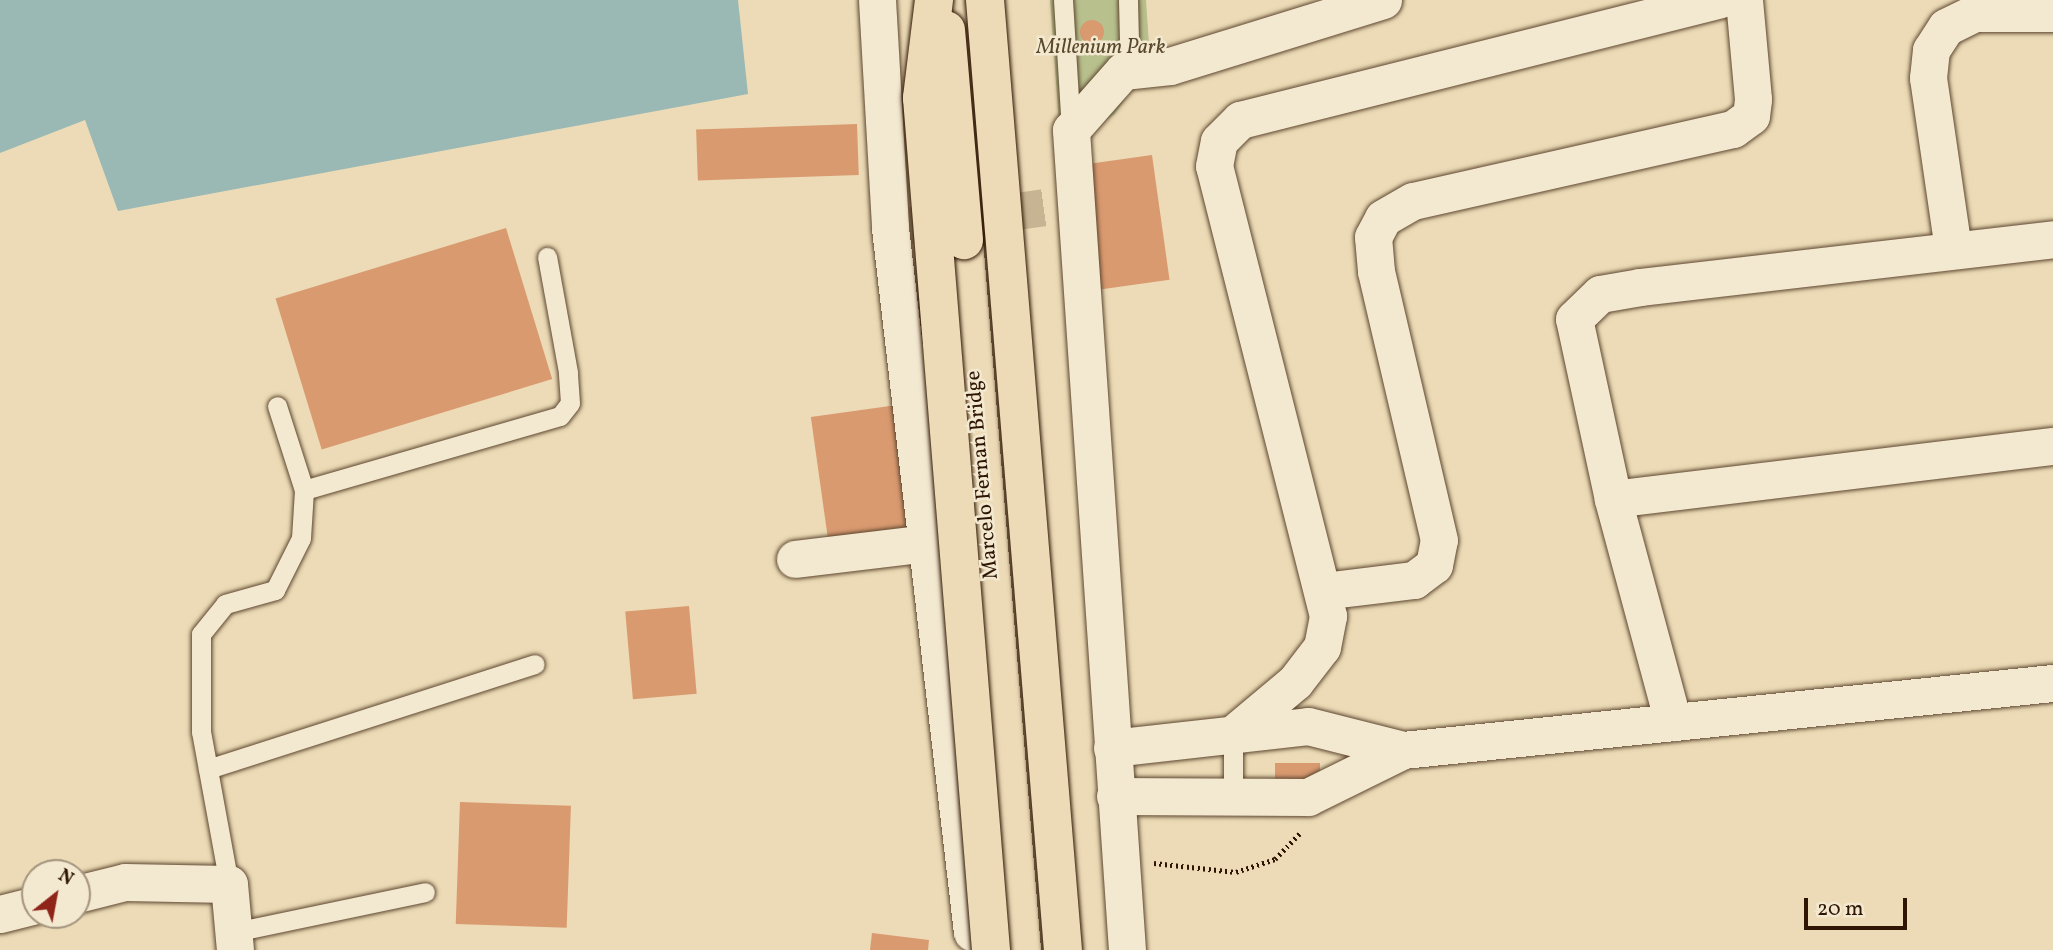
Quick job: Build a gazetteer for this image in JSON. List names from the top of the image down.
{
  "streets": {
    "main road": ["Marcelo Fernan Bridge"]
  },
  "parks": ["Millenium Park"],
  "scale_bar": "20 m",
  "north": "top right"
}
